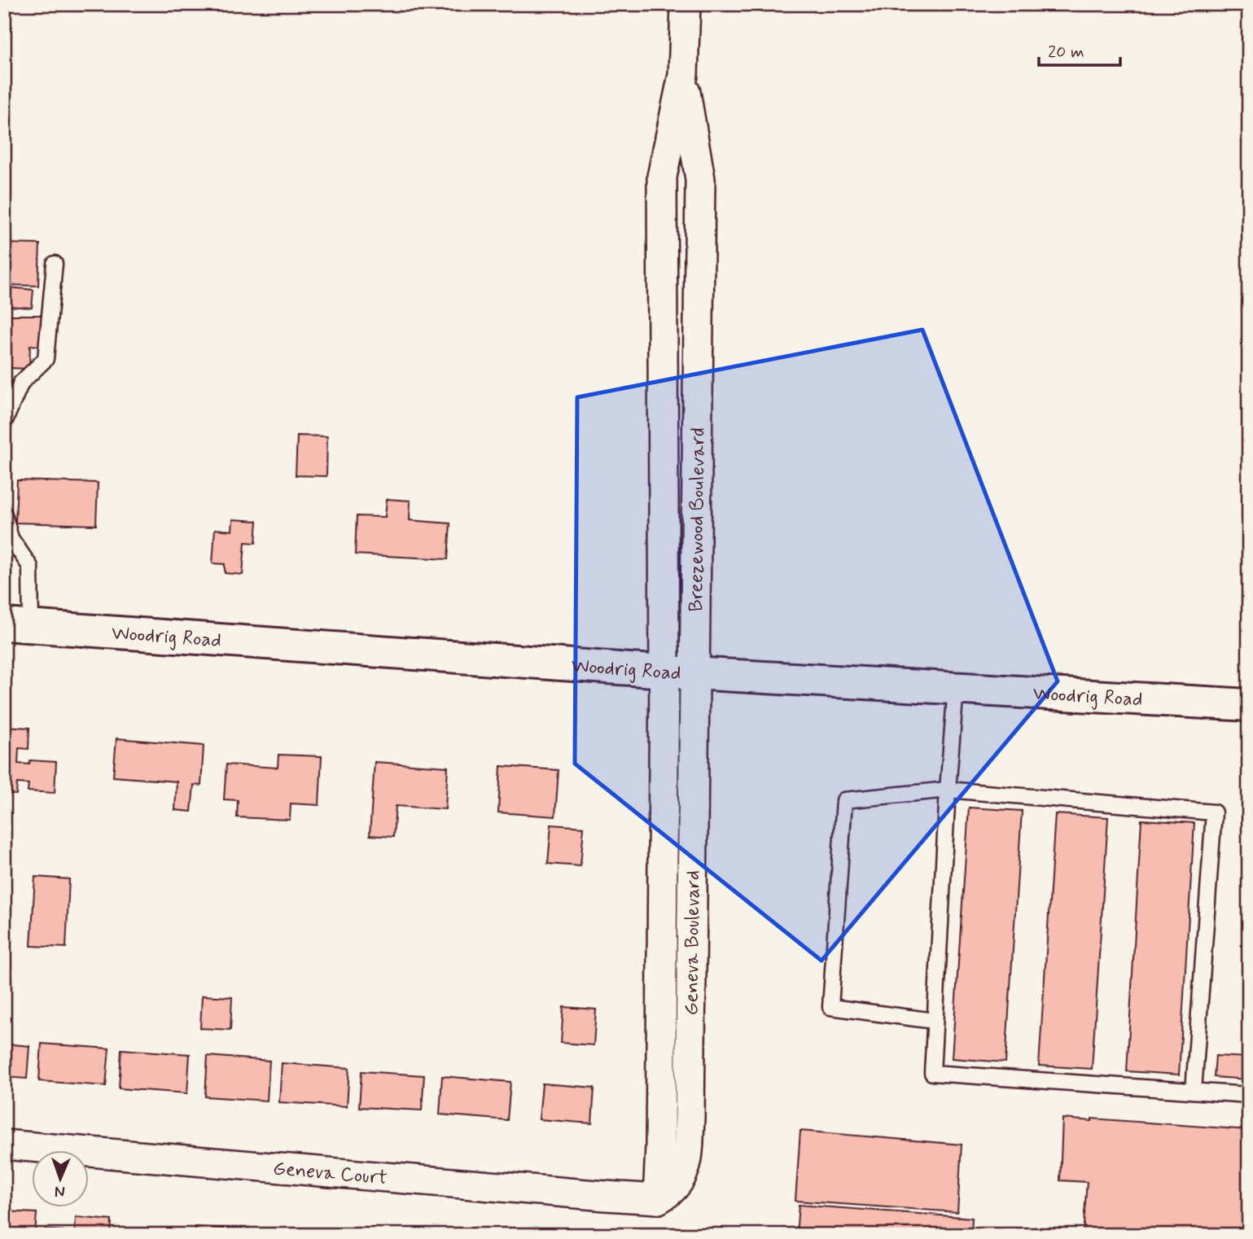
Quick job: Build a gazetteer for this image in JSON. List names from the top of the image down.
{
  "streets": {
    "street": [
      "Breezewood Boulevard",
      "Woodrig Road",
      "Geneva Boulevard",
      "Geneva Court"
    ]
  },
  "crossings": [
    ["Breezewood Boulevard", "Woodrig Road"],
    ["Breezewood Boulevard", "Geneva Boulevard"],
    ["Breezewood Boulevard", "Geneva Court"],
    ["Woodrig Road", "Geneva Boulevard"],
    ["Geneva Boulevard", "Geneva Court"]
  ],
  "scale_bar": "20 m",
  "north": "bottom"
}
